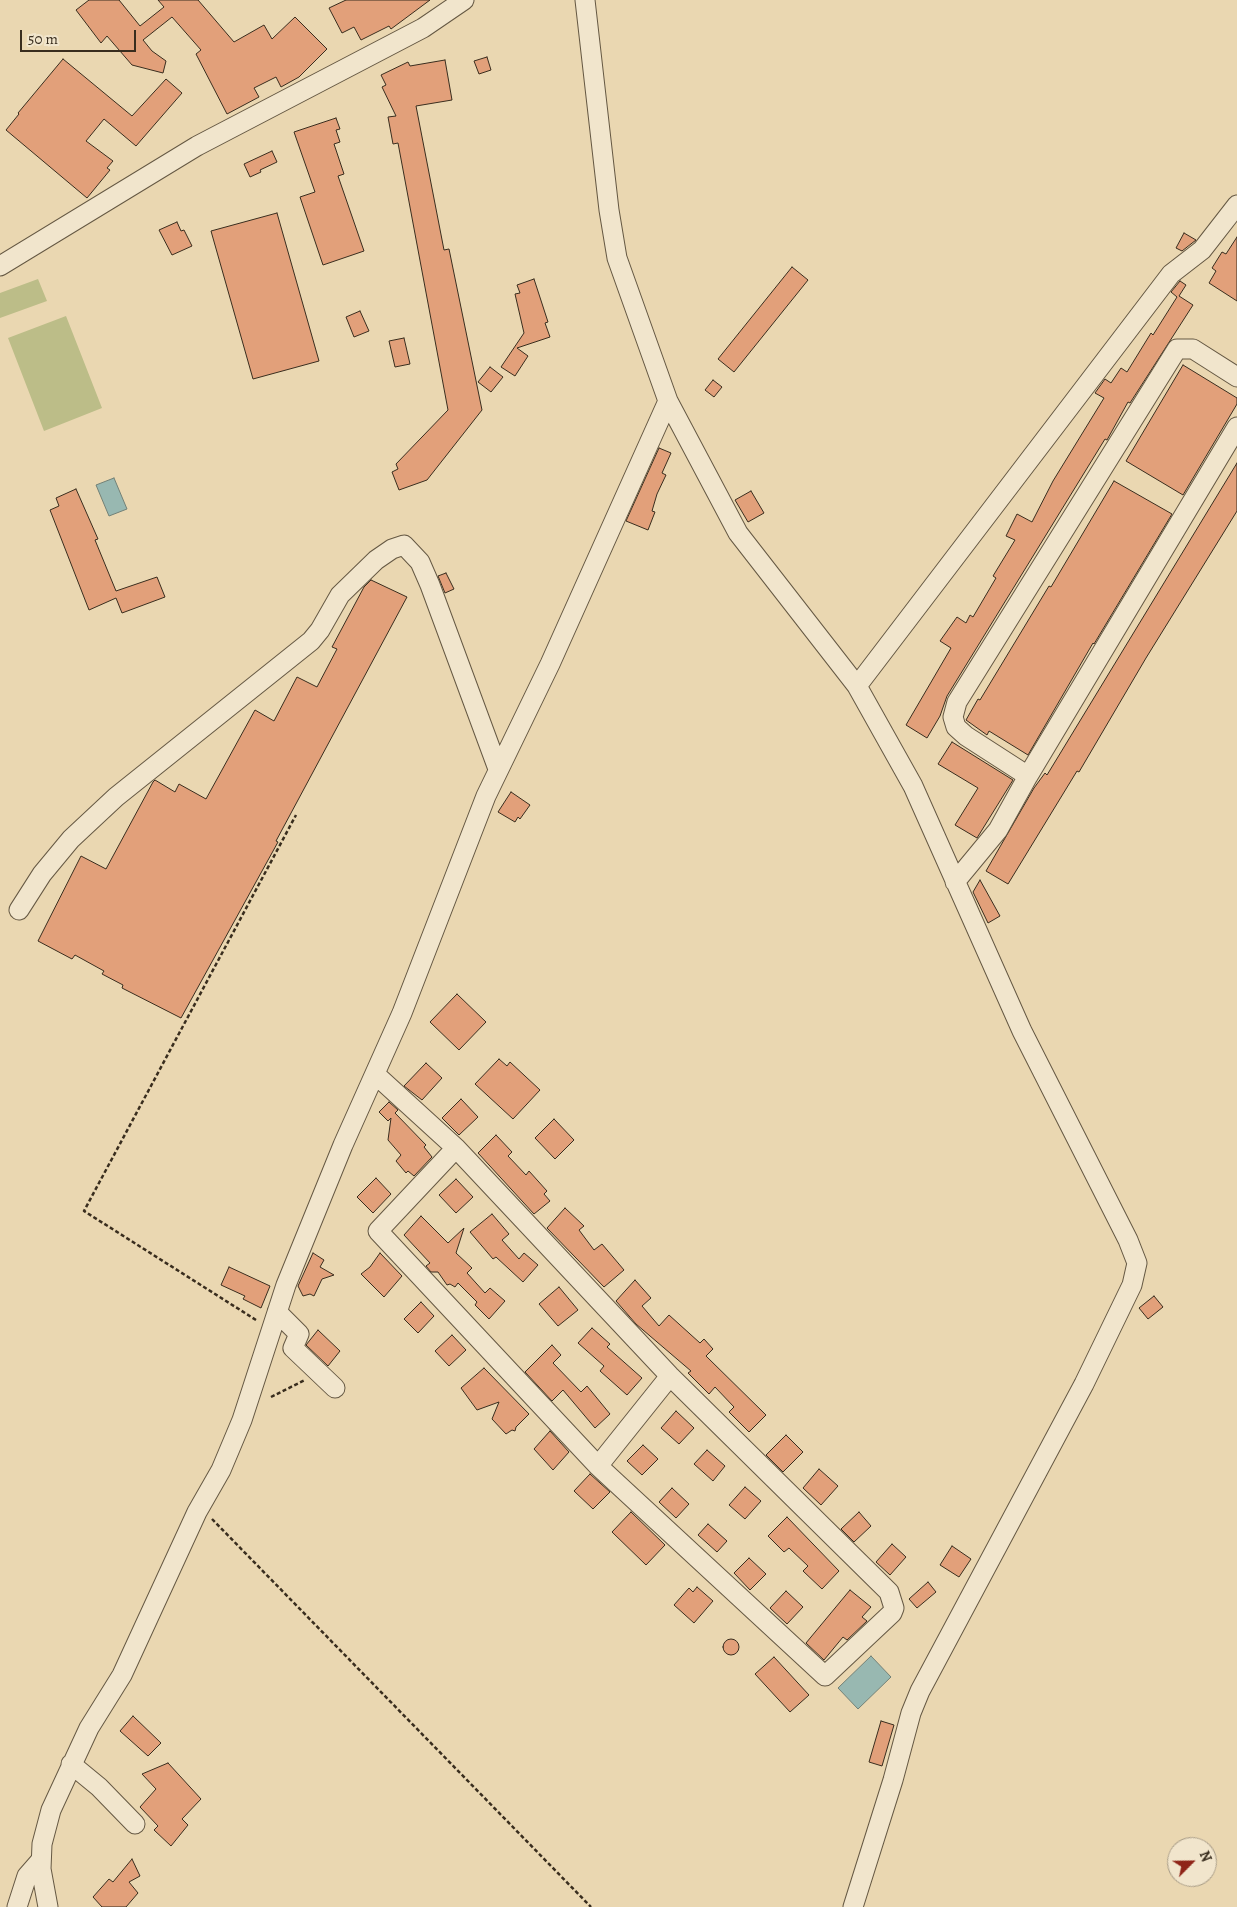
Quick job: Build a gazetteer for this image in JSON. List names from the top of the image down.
{
  "scale_bar": "50 m",
  "north": "top right"
}
